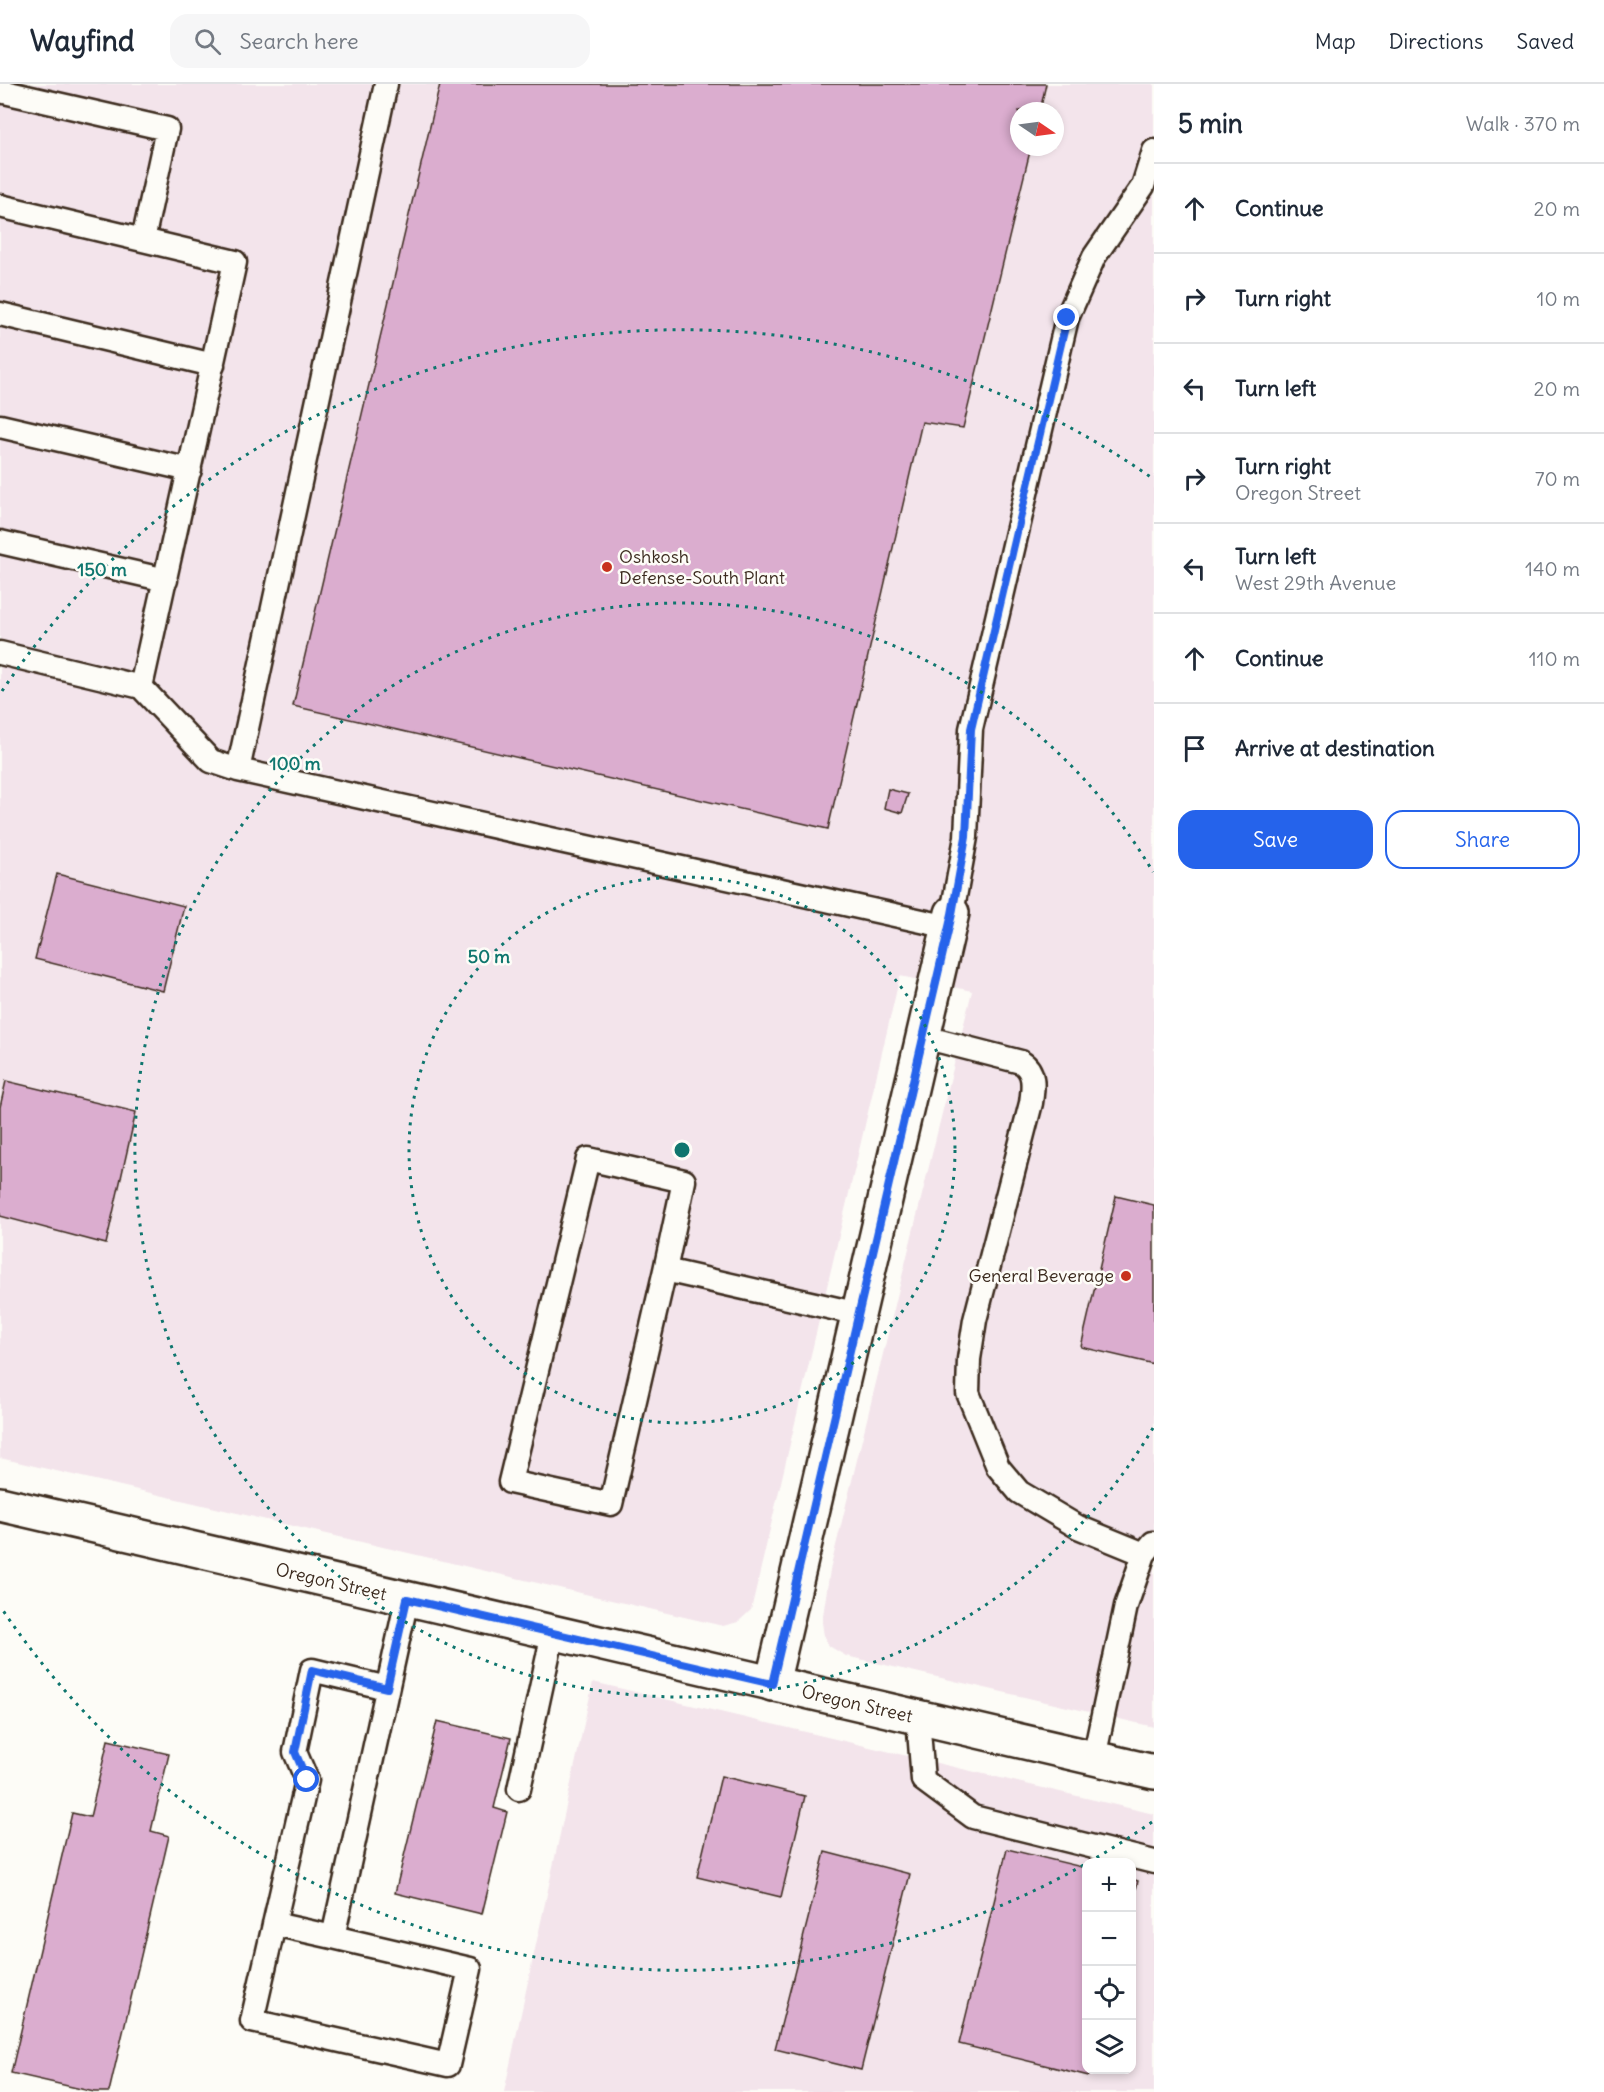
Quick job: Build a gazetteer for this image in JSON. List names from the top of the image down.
{
  "streets": {
    "street": ["Oregon Street"]
  },
  "places": ["Oshkosh Defense-South Plant", "General Beverage"],
  "north": "right",
  "page": {
    "header": "Wayfind",
    "search": "Search here",
    "nav": ["Map", "Directions", "Saved"],
    "heading": ["5 min", "Walk · 370 m"],
    "list": [
      ["Continue", "20 m"],
      ["Turn right", "10 m"],
      ["Turn left", "20 m"],
      ["Turn right", "Oregon Street", "70 m"],
      ["Turn left", "West 29th Avenue", "140 m"],
      ["Continue", "110 m"],
      "Arrive at destination"
    ],
    "buttons": ["Save", "Share"],
    "map_buttons": ["+", "−"]
  },
  "rings": ["150 m", "100 m", "50 m"]
}
